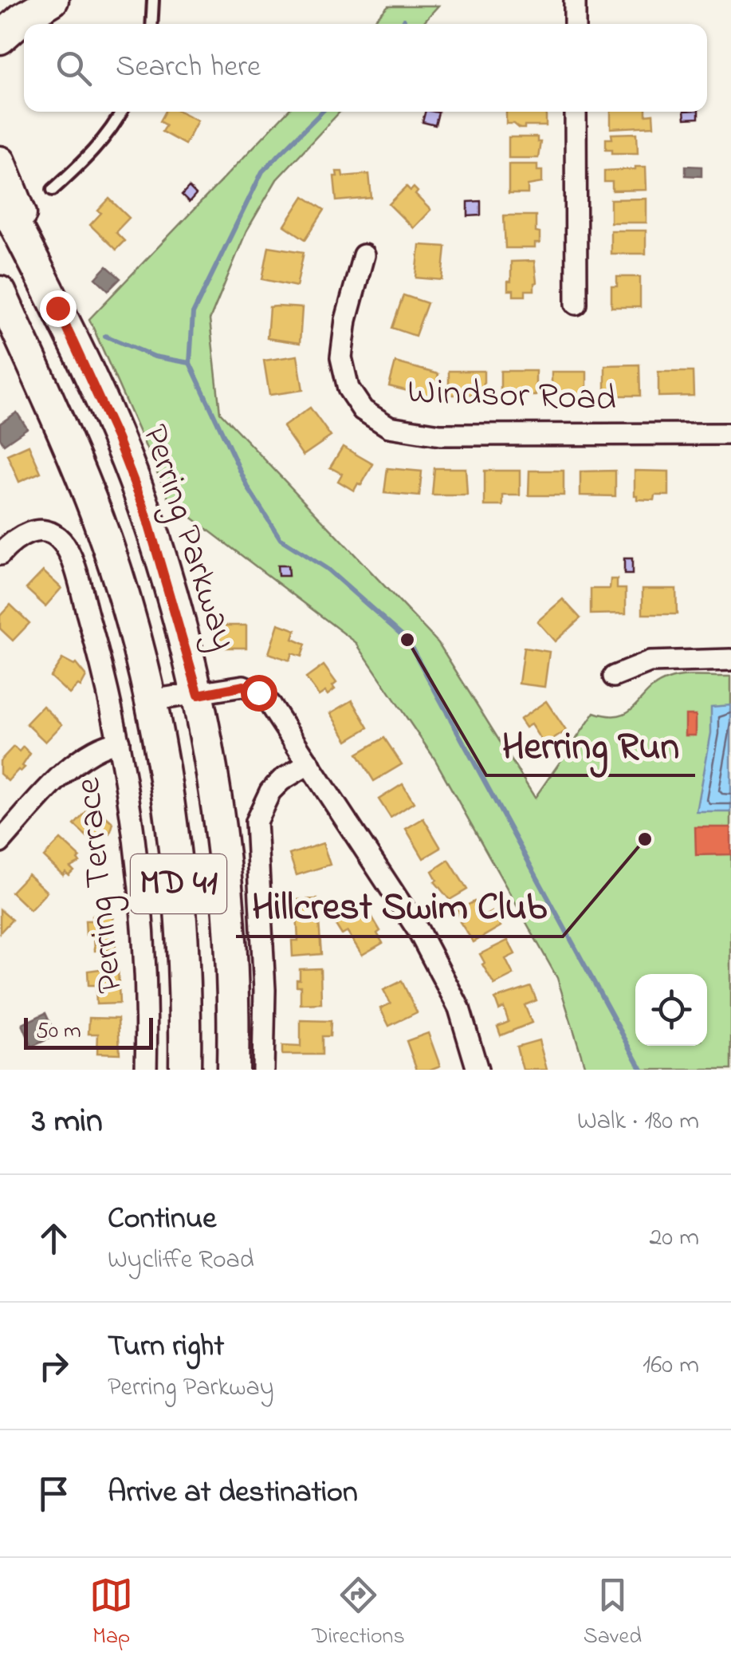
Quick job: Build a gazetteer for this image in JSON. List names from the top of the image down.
{
  "streets": {
    "main road": ["Perring Parkway", "MD 41"],
    "street": ["Windsor Road", "Perring Terrace"]
  },
  "places": ["Herring Run", "Hillcrest Swim Club"],
  "scale_bar": "50 m",
  "page": {
    "search": "Search here",
    "scale": "50 m",
    "heading": ["3 min", "Walk · 180 m"],
    "list": [
      ["Continue", "Wycliffe Road", "20 m"],
      ["Turn right", "Perring Parkway", "160 m"],
      "Arrive at destination"
    ],
    "nav": ["Map", "Directions", "Saved"]
  }
}
